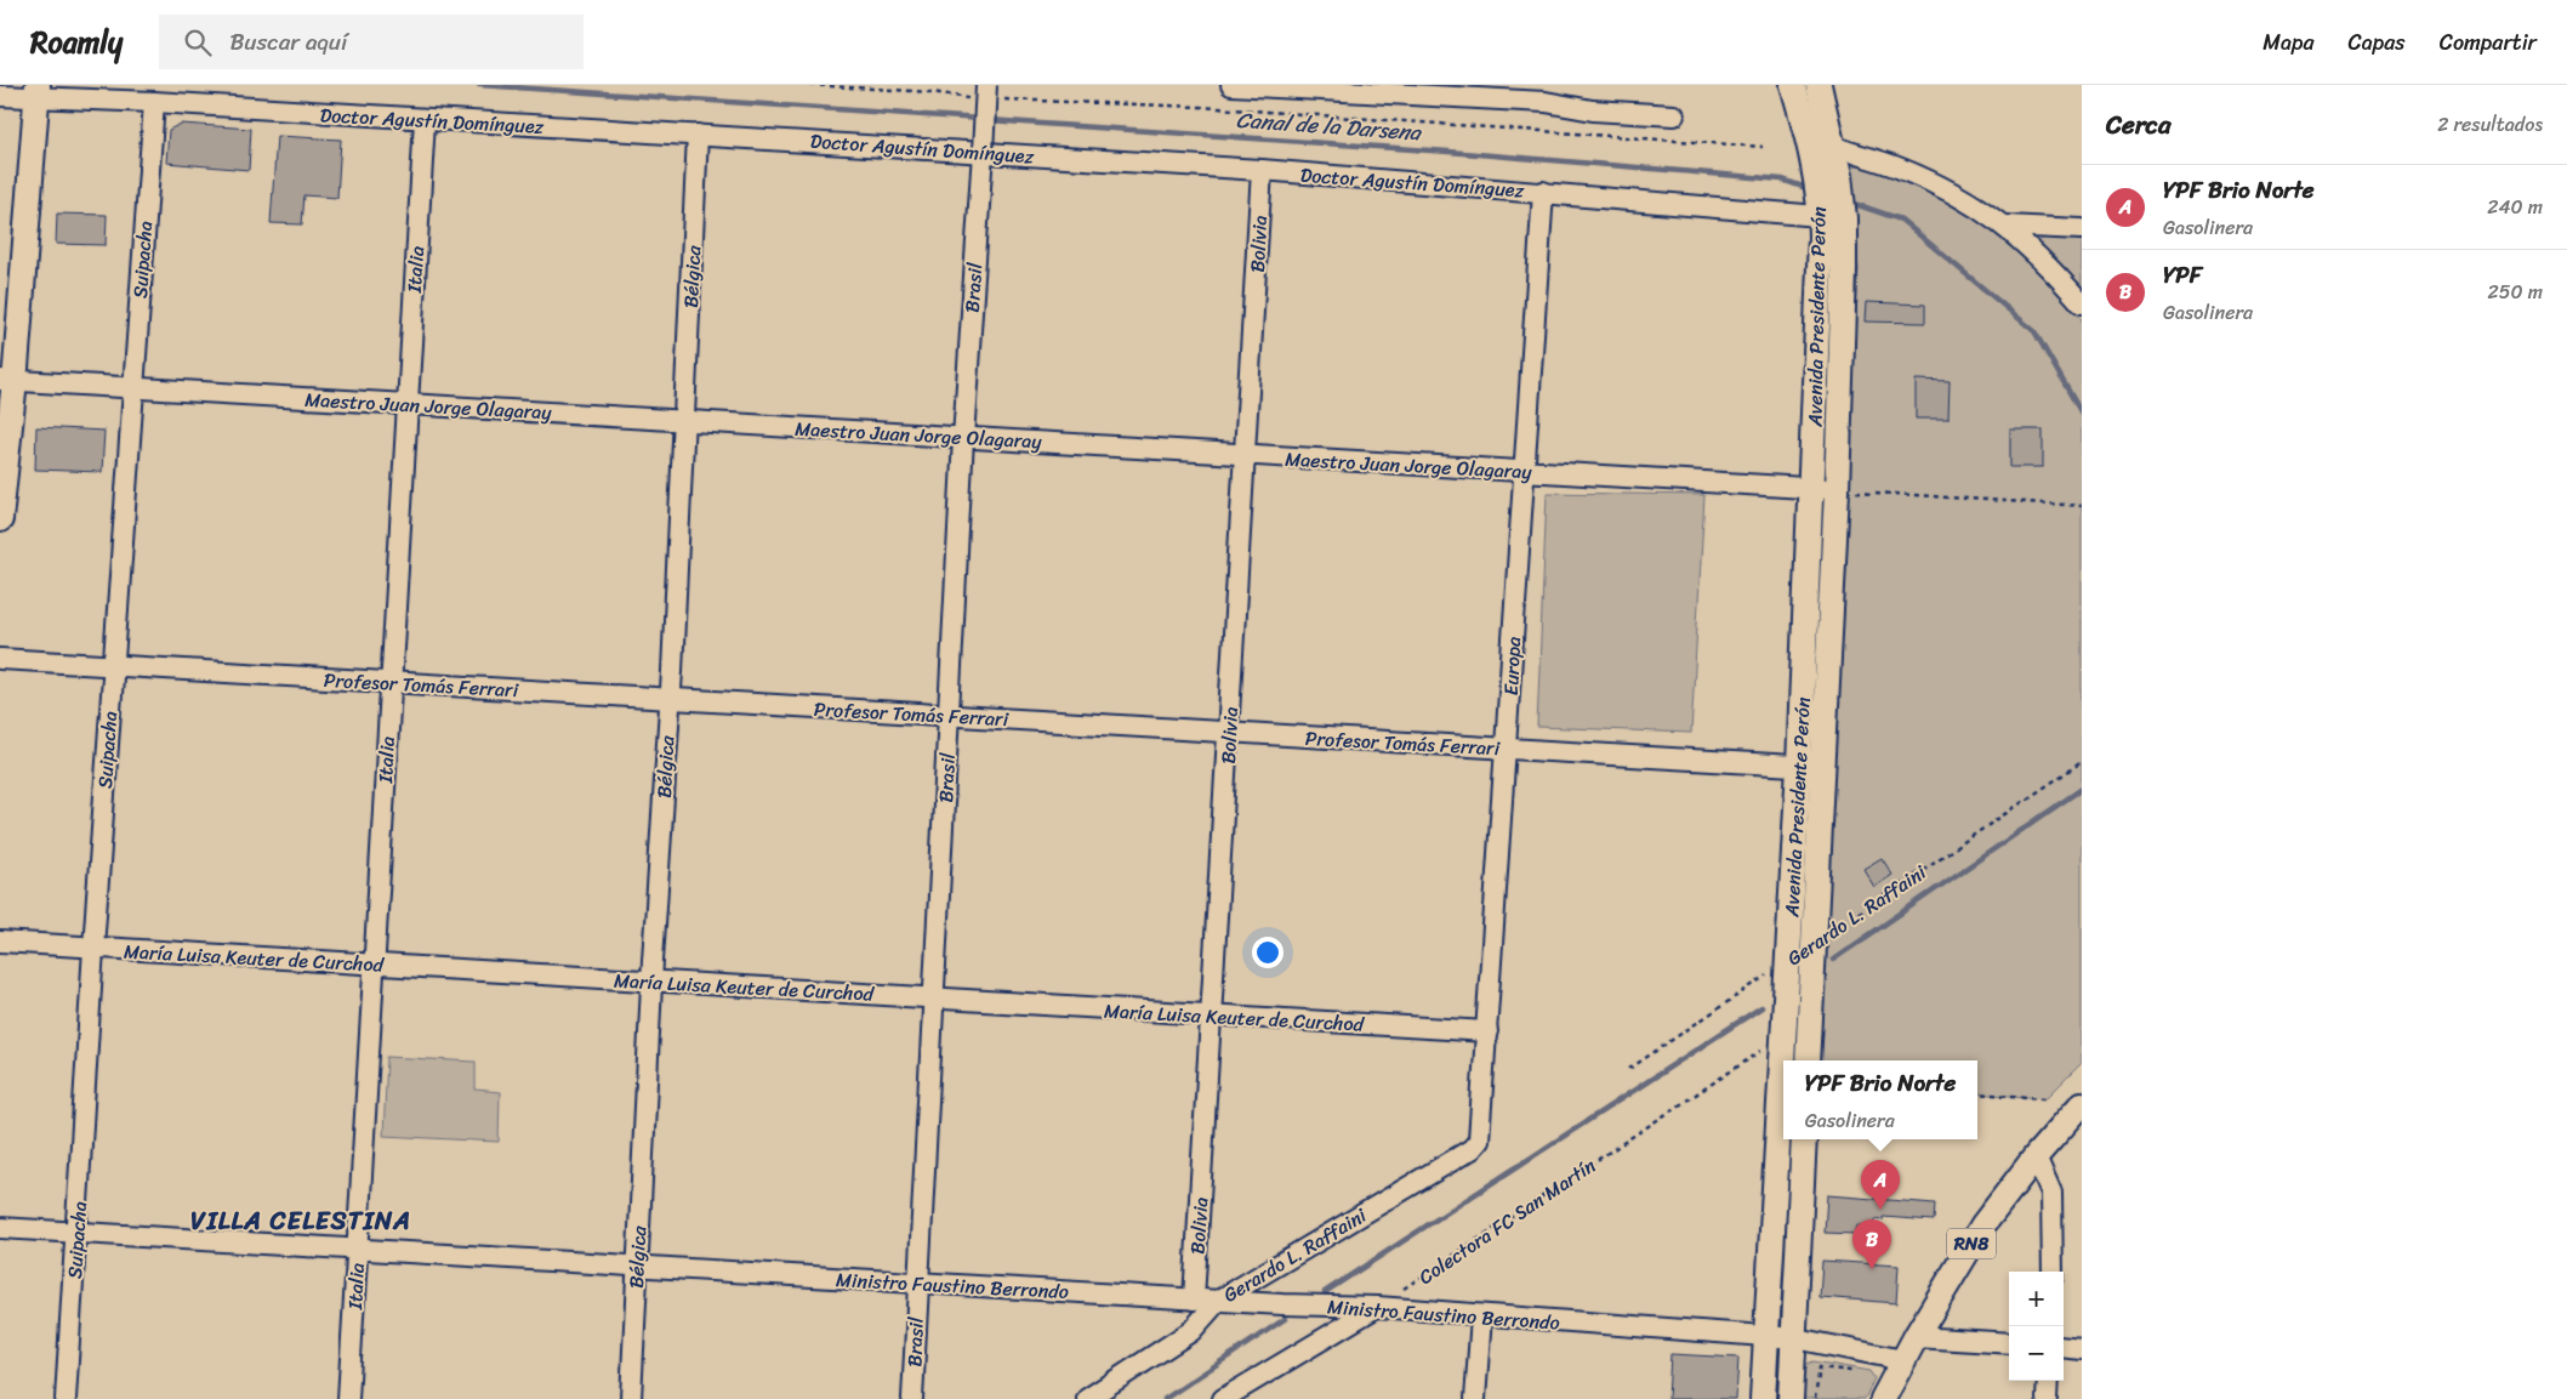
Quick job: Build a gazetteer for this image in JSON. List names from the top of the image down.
{
  "streets": {
    "main road": ["Avenida Presidente Perón", "RN8"],
    "street": [
      "Doctor Agustín Domínguez",
      "Bolivia",
      "Suipacha",
      "Italia",
      "Bélgica",
      "Brasil",
      "Maestro Juan Jorge Olagaray",
      "Europa",
      "Profesor Tomás Ferrari",
      "Gerardo L. Raffaini",
      "María Luisa Keuter de Curchod",
      "Ministro Faustino Berrondo"
    ],
    "path": ["Colectora FC San Martín"]
  },
  "crossings": [
    ["Doctor Agustín Domínguez", "Bolivia"],
    ["Doctor Agustín Domínguez", "Suipacha"],
    ["Doctor Agustín Domínguez", "Italia"],
    ["Doctor Agustín Domínguez", "Bélgica"],
    ["Doctor Agustín Domínguez", "Brasil"],
    ["Doctor Agustín Domínguez", "Avenida Presidente Perón"],
    ["Doctor Agustín Domínguez", "Europa"],
    ["Bolivia", "Maestro Juan Jorge Olagaray"],
    ["Bolivia", "Profesor Tomás Ferrari"],
    ["Bolivia", "María Luisa Keuter de Curchod"],
    ["Bolivia", "Ministro Faustino Berrondo"],
    ["Suipacha", "Maestro Juan Jorge Olagaray"],
    ["Suipacha", "Profesor Tomás Ferrari"],
    ["Suipacha", "María Luisa Keuter de Curchod"],
    ["Suipacha", "Ministro Faustino Berrondo"],
    ["Italia", "Maestro Juan Jorge Olagaray"],
    ["Italia", "Profesor Tomás Ferrari"],
    ["Italia", "María Luisa Keuter de Curchod"],
    ["Italia", "Ministro Faustino Berrondo"],
    ["Bélgica", "Maestro Juan Jorge Olagaray"],
    ["Bélgica", "Profesor Tomás Ferrari"],
    ["Bélgica", "María Luisa Keuter de Curchod"],
    ["Bélgica", "Ministro Faustino Berrondo"],
    ["Brasil", "Maestro Juan Jorge Olagaray"],
    ["Brasil", "Profesor Tomás Ferrari"],
    ["Brasil", "María Luisa Keuter de Curchod"],
    ["Brasil", "Ministro Faustino Berrondo"],
    ["Avenida Presidente Perón", "Maestro Juan Jorge Olagaray"],
    ["Avenida Presidente Perón", "Profesor Tomás Ferrari"],
    ["Avenida Presidente Perón", "Gerardo L. Raffaini"],
    ["Avenida Presidente Perón", "Colectora FC San Martín"],
    ["Avenida Presidente Perón", "Ministro Faustino Berrondo"],
    ["Maestro Juan Jorge Olagaray", "Europa"],
    ["Europa", "Profesor Tomás Ferrari"],
    ["Europa", "Gerardo L. Raffaini"],
    ["Europa", "María Luisa Keuter de Curchod"],
    ["Gerardo L. Raffaini", "Ministro Faustino Berrondo"],
    ["Colectora FC San Martín", "Ministro Faustino Berrondo"],
    ["RN8", "Ministro Faustino Berrondo"]
  ],
  "districts": ["VILLA CELESTINA"],
  "water": ["Canal de la Darsena"],
  "page": {
    "header": "Roamly",
    "search": "Buscar aquí",
    "nav": ["Mapa", "Capas", "Compartir"],
    "heading": ["Cerca", "2 resultados"],
    "list": [
      {
        "mark": "A",
        "name": "YPF Brio Norte",
        "note": "Gasolinera",
        "value": "240 m"
      },
      {
        "mark": "B",
        "name": "YPF",
        "note": "Gasolinera",
        "value": "250 m"
      }
    ],
    "popup": ["YPF Brio Norte", "Gasolinera"],
    "pins": ["A", "B"],
    "map_buttons": ["+", "−"]
  }
}
